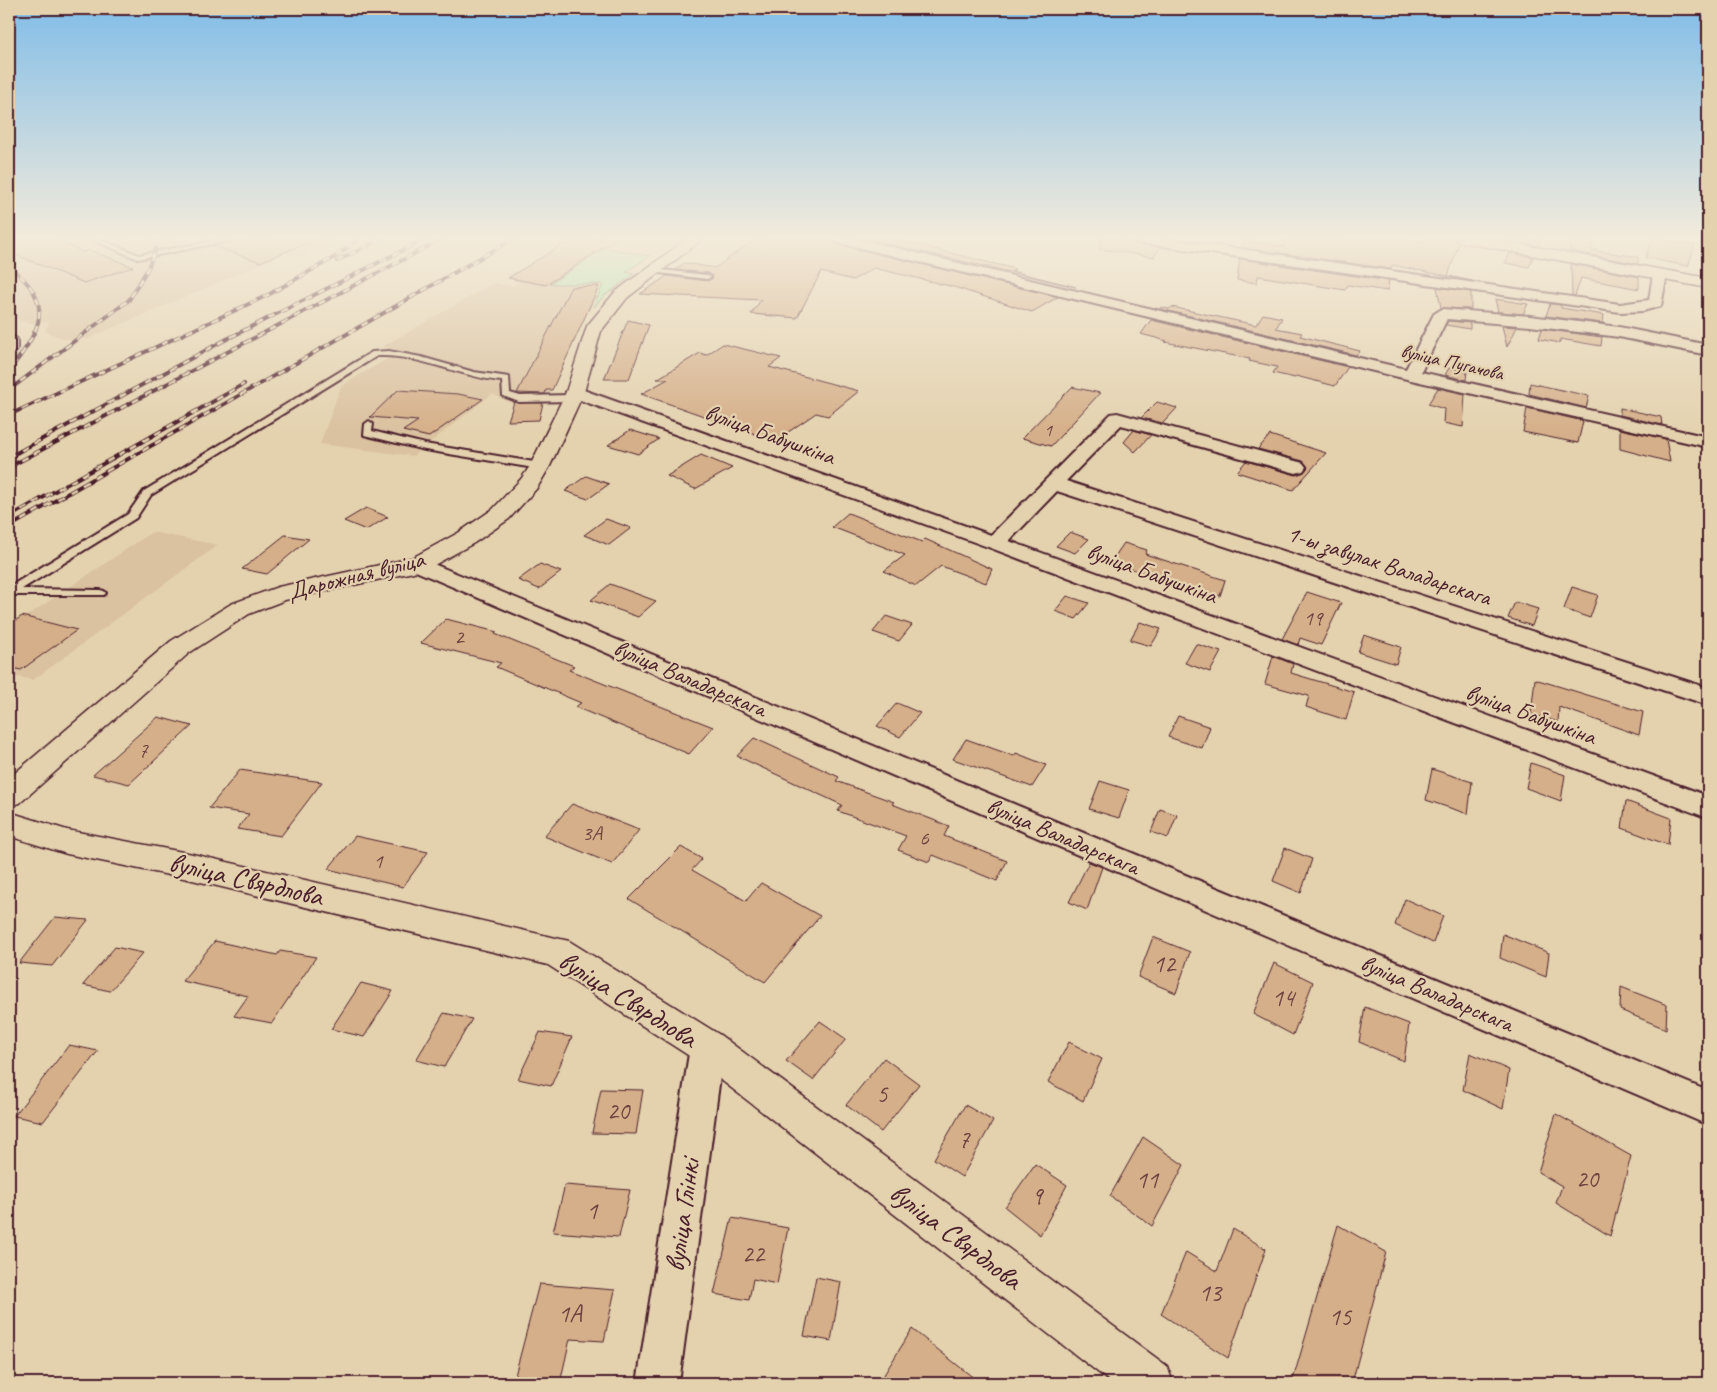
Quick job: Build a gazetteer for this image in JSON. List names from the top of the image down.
{
  "streets": {
    "street": [
      "вуліца Пугачова",
      "вуліца Бабушкіна",
      "1-ы завулак Валадарскага",
      "Дарожная вуліца",
      "вуліца Валадарскага",
      "вуліца Свярдлова",
      "вуліца Глінкі"
    ]
  },
  "crossings": [
    ["вуліца Бабушкіна", "Дарожная вуліца"],
    ["Дарожная вуліца", "вуліца Валадарскага"],
    ["вуліца Свярдлова", "вуліца Глінкі"]
  ],
  "house_numbers": [
    "1",
    "19",
    "2",
    "7",
    "3А",
    "6",
    "1",
    "12",
    "14",
    "5",
    "20",
    "7",
    "20",
    "11",
    "9",
    "1",
    "22",
    "13",
    "1А",
    "15"
  ]
}
